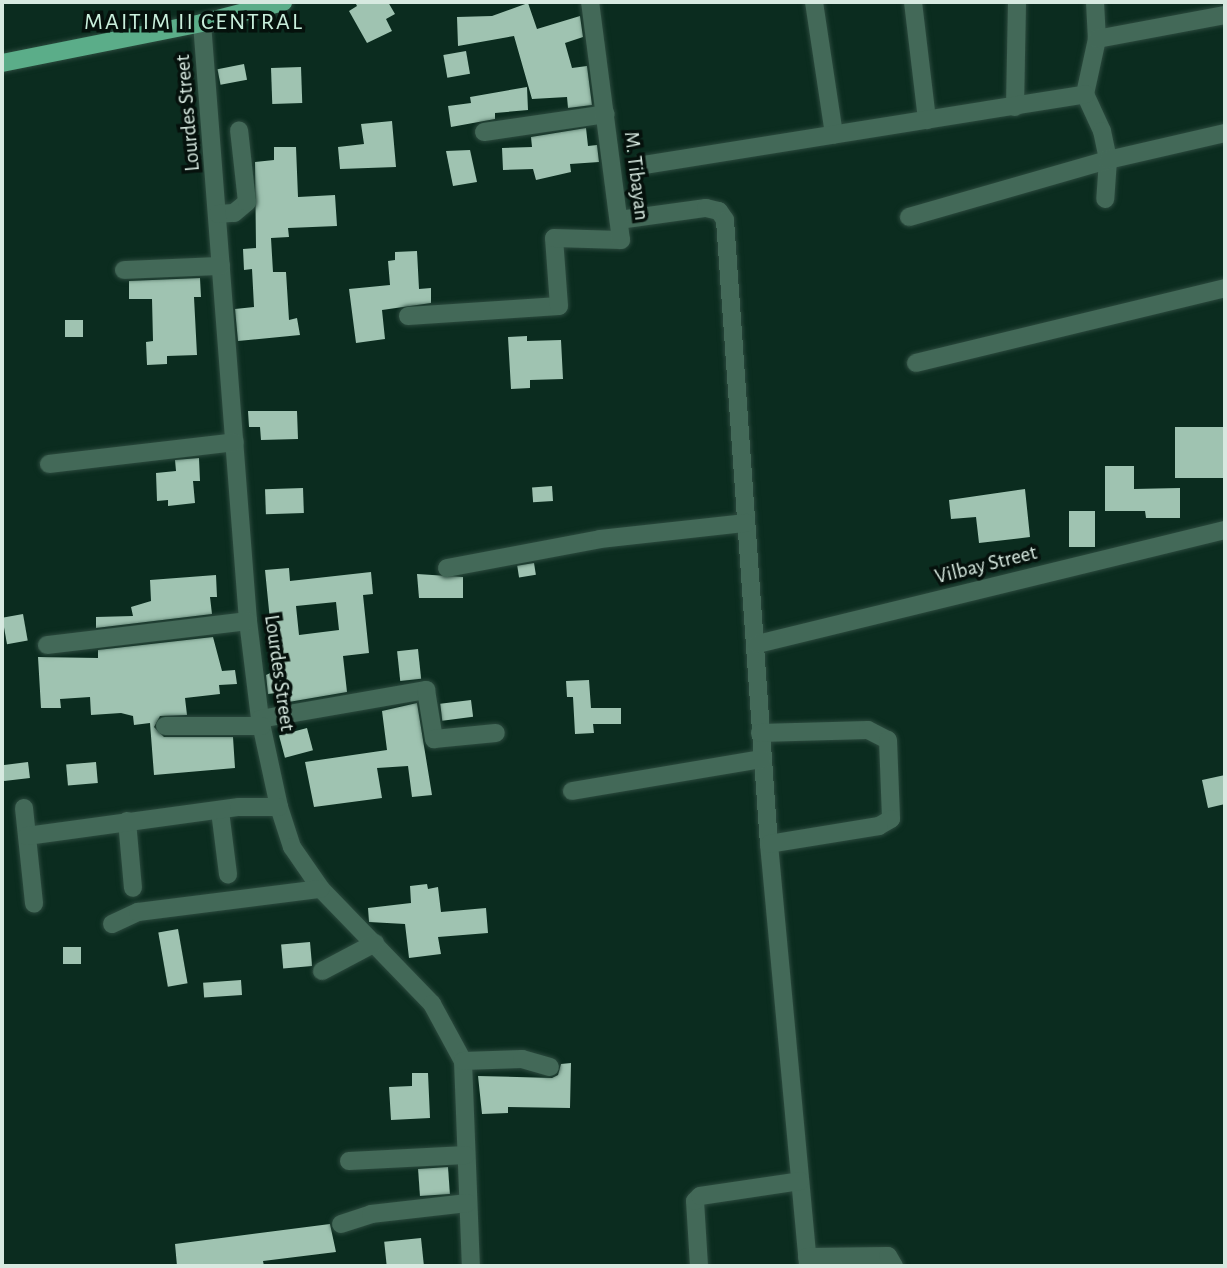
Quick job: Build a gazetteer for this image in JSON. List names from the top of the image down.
{
  "streets": {
    "street": ["Lourdes Street", "M. Tibayan", "Vilbay Street"]
  },
  "districts": ["MAITIM II CENTRAL"]
}
